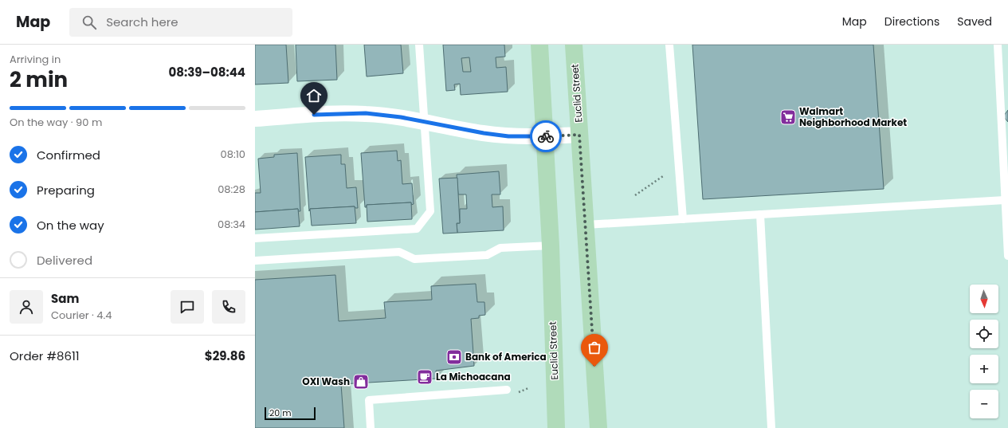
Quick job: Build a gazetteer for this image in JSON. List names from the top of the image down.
{
  "streets": {
    "main road": ["Euclid Street"]
  },
  "places": {
    "supermarket": ["Walmart Neighborhood Market"],
    "bank": ["Bank of America"],
    "cafe": ["La Michoacana"],
    "shop": ["OXI Wash"]
  },
  "scale_bar": "20 m",
  "north": "bottom",
  "page": {
    "header": "Map",
    "search": "Search here",
    "nav": ["Map", "Directions", "Saved"],
    "heading": ["2 min", "Arriving in", "08:39–08:44"],
    "panel": [
      "Sam",
      "Courier · 4.4",
      "Order #8611",
      "$29.86"
    ],
    "bar": "On the way · 90 m",
    "list": [
      ["Confirmed", "08:10"],
      ["Preparing", "08:28"],
      ["On the way", "08:34"],
      "Delivered"
    ],
    "map_buttons": ["+", "−"],
    "scale": "20 m"
  }
}
